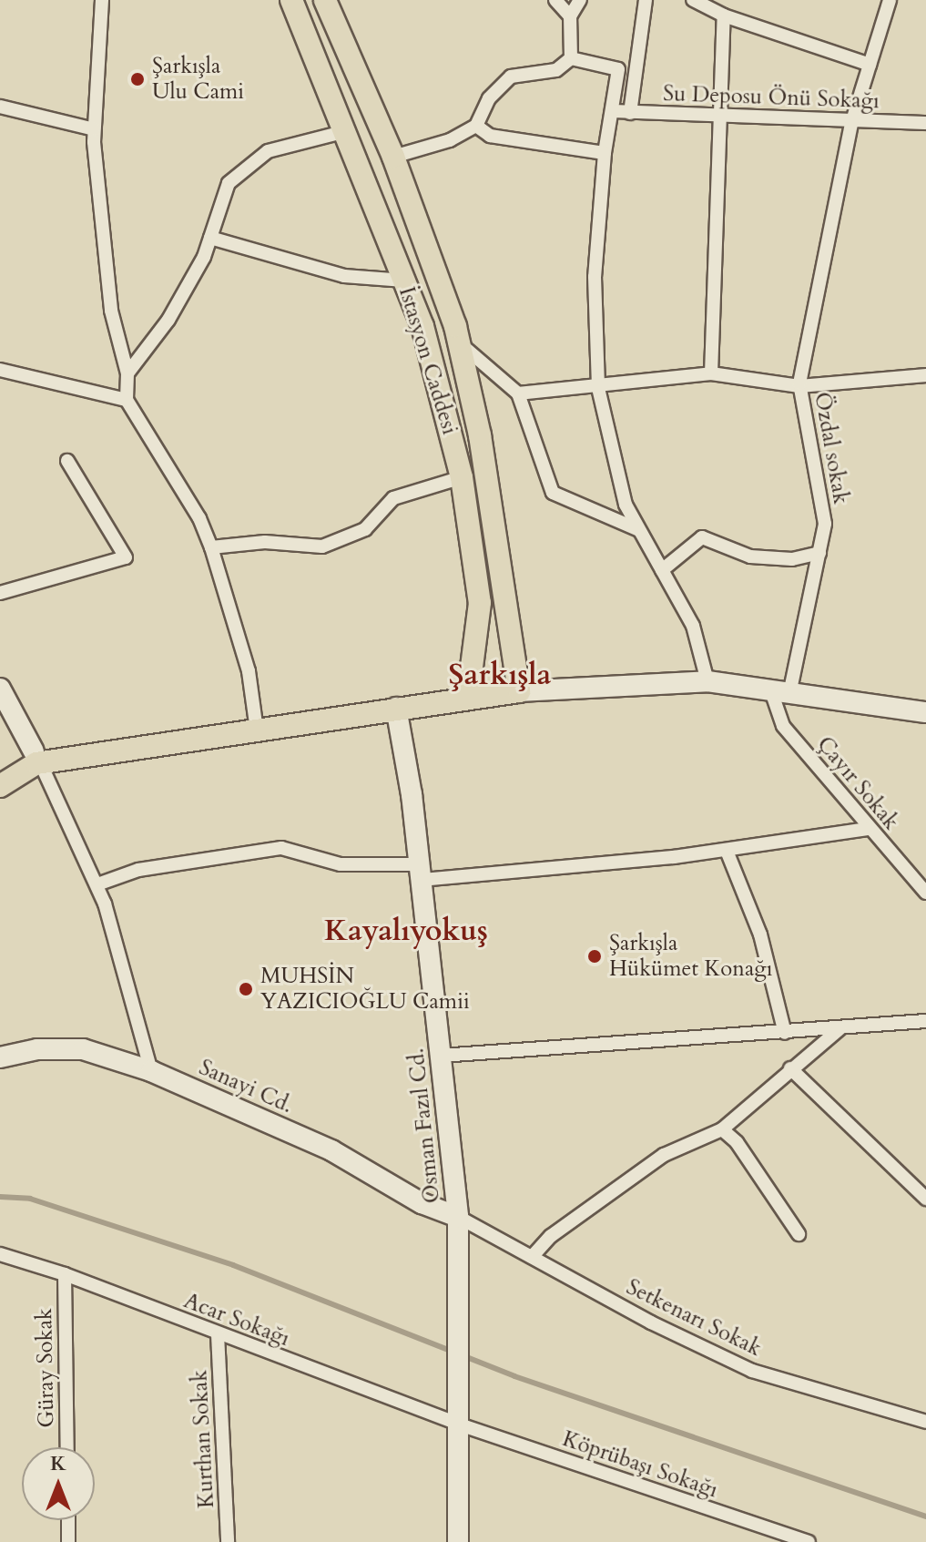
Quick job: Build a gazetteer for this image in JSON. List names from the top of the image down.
{
  "streets": {
    "main road": ["İstasyon Caddesi"],
    "street": [
      "Su Deposu Önü Sokağı",
      "Özdal sokak",
      "Çayır Sokak",
      "Sanayi Cd.",
      "Osman Fazıl Cd.",
      "Setkenarı Sokak",
      "Acar Sokağı",
      "Güray Sokak",
      "Kurthan Sokak",
      "Köprübaşı Sokağı"
    ]
  },
  "crossings": [
    ["Su Deposu Önü Sokağı", "Özdal sokak"],
    ["Özdal sokak", "Çayır Sokak"],
    ["Sanayi Cd.", "Osman Fazıl Cd."],
    ["Sanayi Cd.", "Setkenarı Sokak"],
    ["Osman Fazıl Cd.", "Setkenarı Sokak"],
    ["Osman Fazıl Cd.", "Acar Sokağı"],
    ["Osman Fazıl Cd.", "Köprübaşı Sokağı"],
    ["Acar Sokağı", "Güray Sokak"],
    ["Acar Sokağı", "Kurthan Sokak"],
    ["Acar Sokağı", "Köprübaşı Sokağı"]
  ],
  "districts": ["Şarkışla", "Kayalıyokuş"],
  "places": ["Şarkışla Ulu Cami", "Şarkışla Hükümet Konağı", "MUHSİN YAZICIOĞLU Camii"],
  "north": "top"
}
